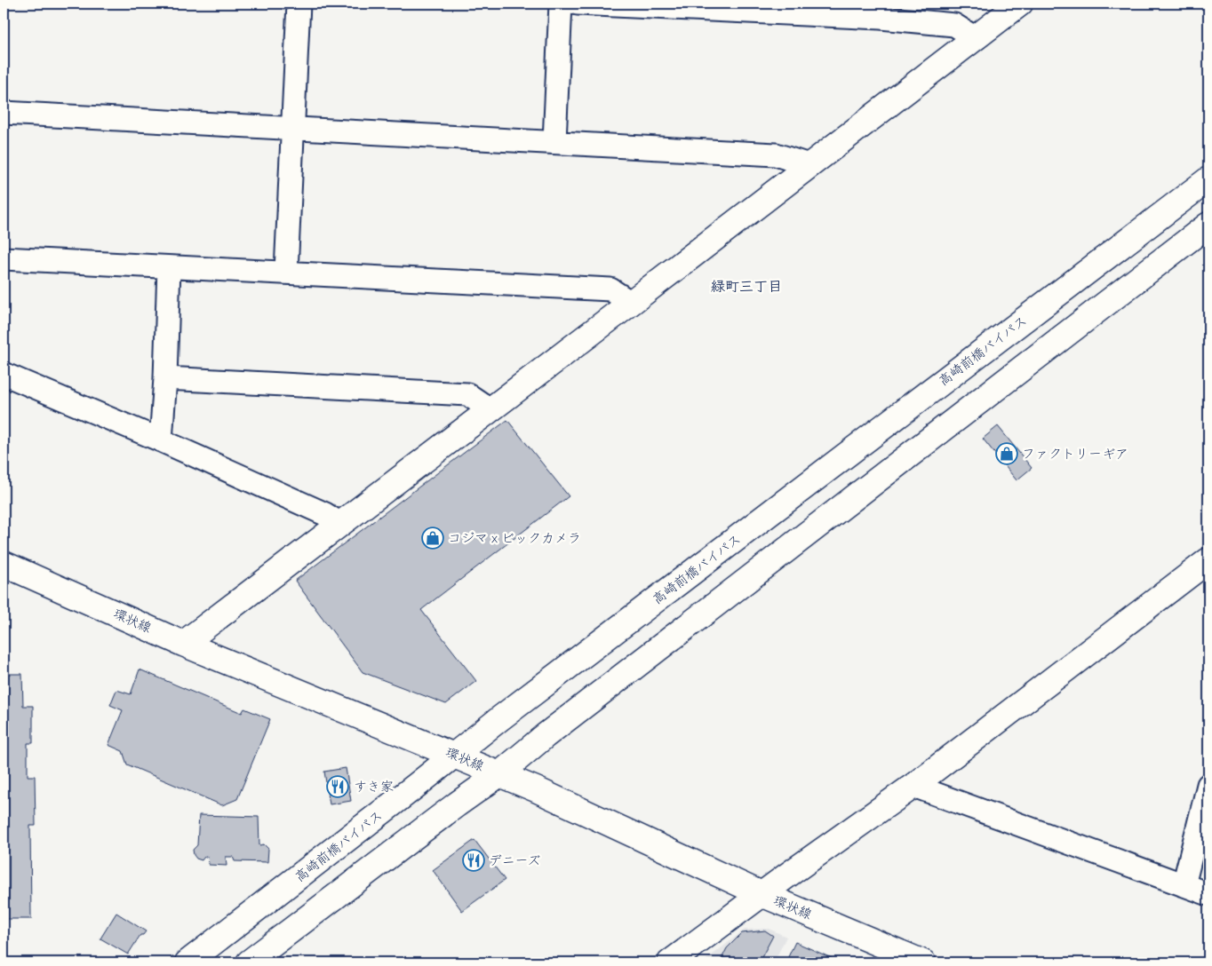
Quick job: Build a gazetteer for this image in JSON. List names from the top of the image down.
{
  "streets": {
    "main road": ["高崎前橋バイパス", "環状線"]
  },
  "crossings": [
    ["高崎前橋バイパス", "環状線"]
  ],
  "districts": ["緑町三丁目"],
  "places": {
    "shop": ["ファクトリーギア", "コジマｘビックカメラ"],
    "restaurant": ["すき家", "デニーズ"]
  }
}
